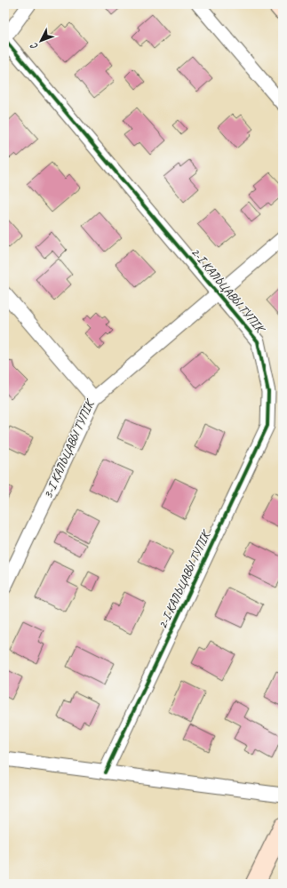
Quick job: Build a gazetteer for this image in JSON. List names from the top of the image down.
{
  "streets": {
    "street": ["2-І КАЛЬЦАВЫ ТУПІК", "3-І КАЛЬЦАВЫ ТУПІК"]
  },
  "north": "bottom left"
}
